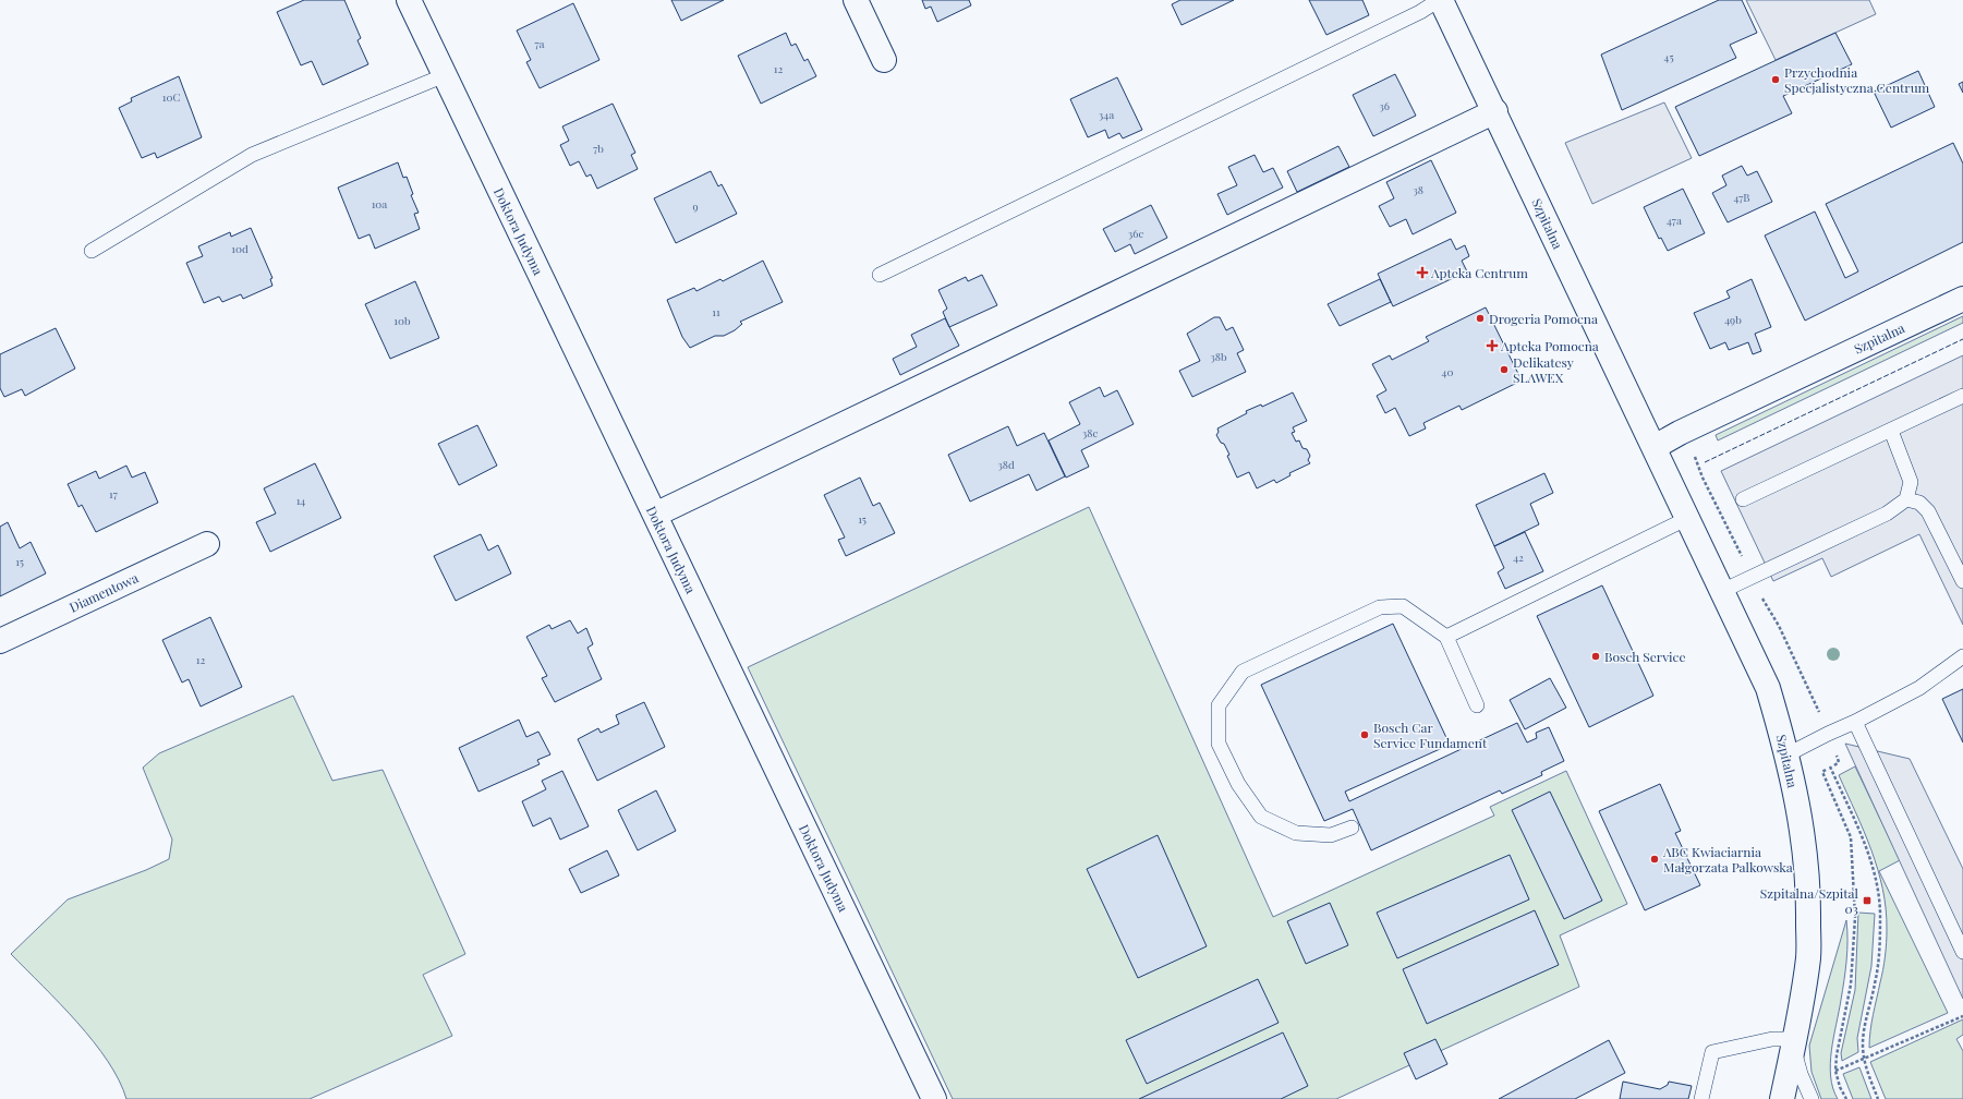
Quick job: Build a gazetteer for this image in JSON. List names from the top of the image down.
{
  "streets": {
    "street": ["Szpitalna", "Doktora Judyma", "Diamentowa"]
  },
  "places": {
    "other": [
      "Przychodnia Specjalistyczna Centrum",
      "Drogeria Pomocna",
      "Delikatesy SLAWEX",
      "Bosch Service",
      "Bosch Car Service Fundament",
      "ABC Kwiaciarnia Małgorzata Palkowska"
    ],
    "health": ["Apteka Centrum", "Apteka Pomocna"],
    "transit": ["Szpitalna/Szpital 03"]
  },
  "house_numbers": [
    "7a",
    "45",
    "12",
    "10C",
    "36",
    "34a",
    "7b",
    "38",
    "47B",
    "10a",
    "9",
    "47a",
    "36c",
    "10d",
    "11",
    "49b",
    "10b",
    "38b",
    "40",
    "38c",
    "38d",
    "17",
    "14",
    "15",
    "42",
    "15",
    "12"
  ]
}
